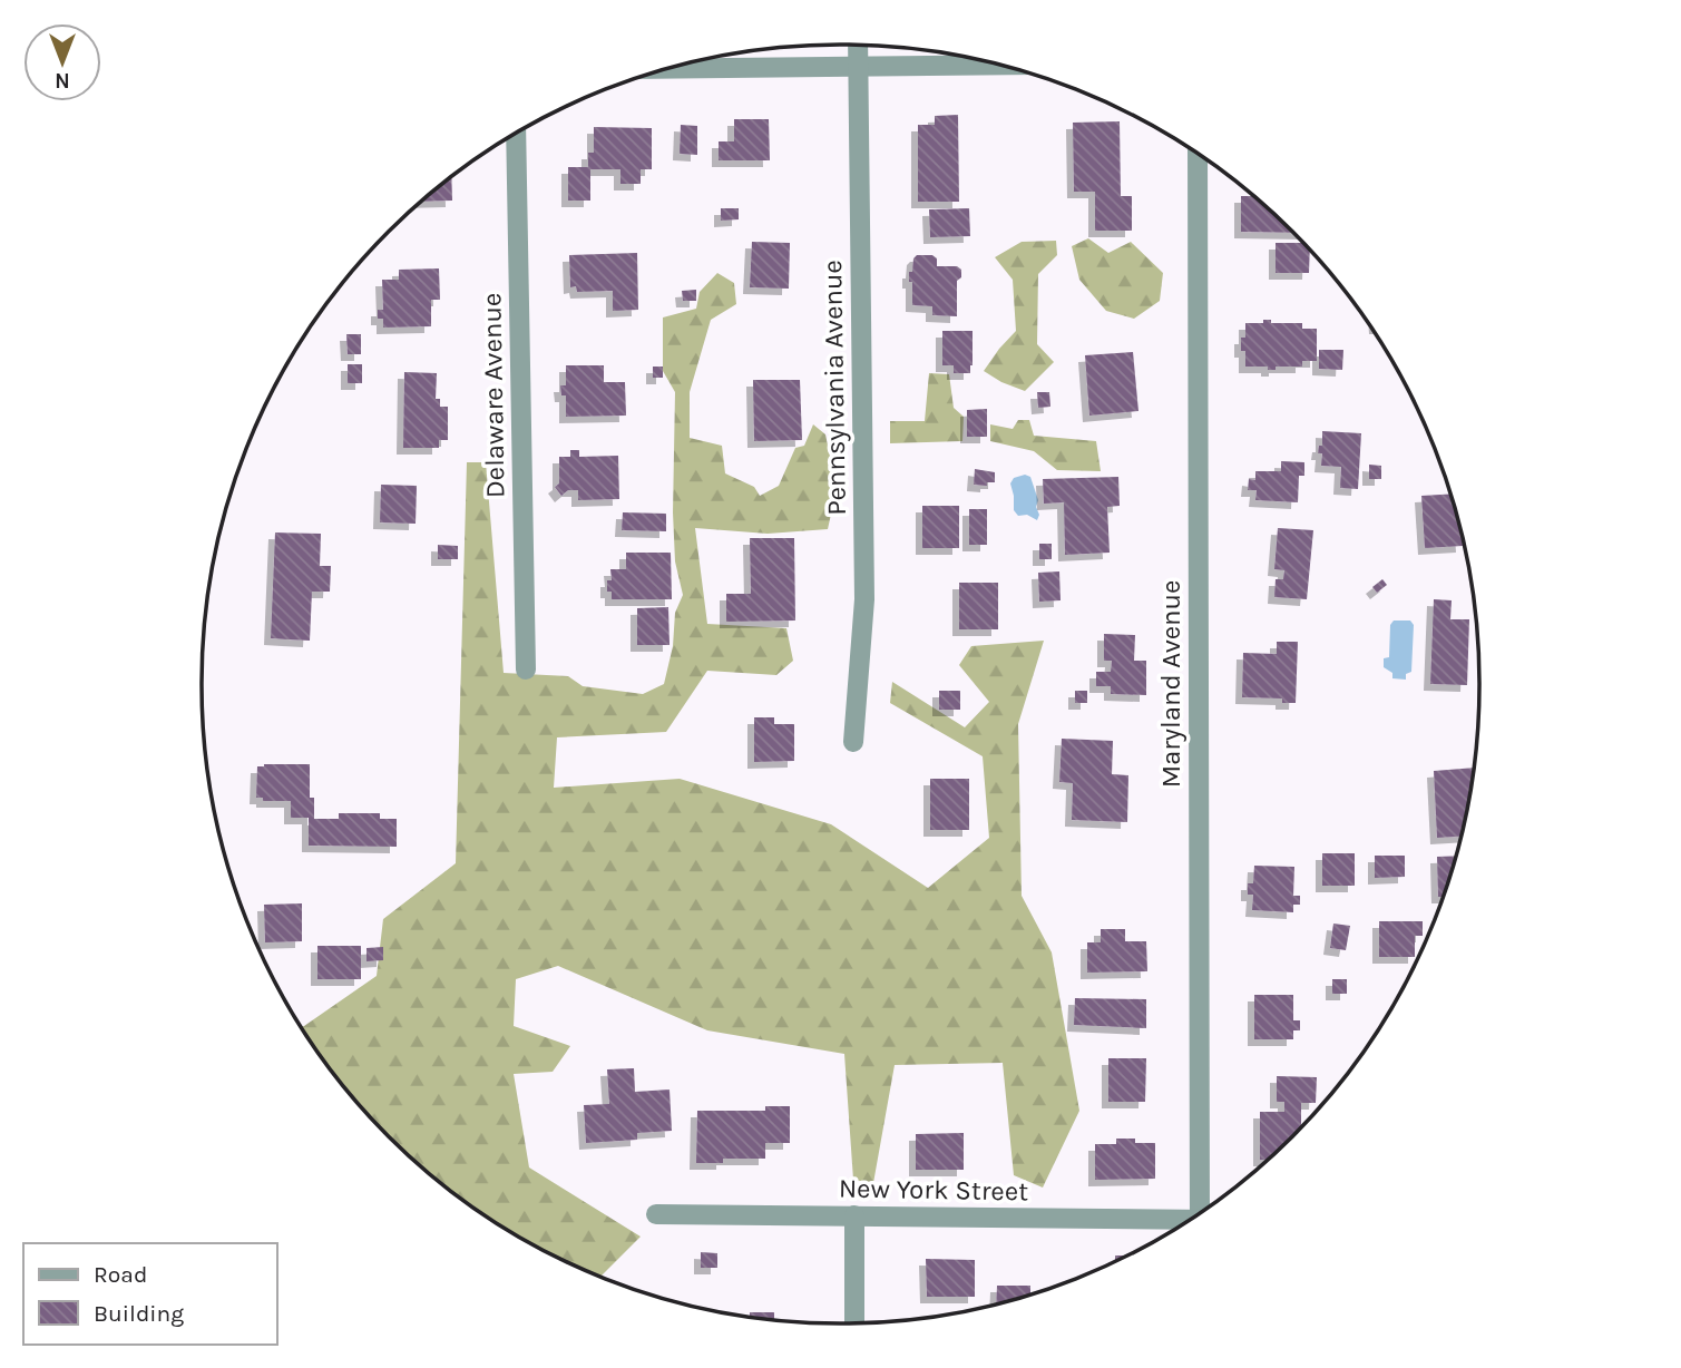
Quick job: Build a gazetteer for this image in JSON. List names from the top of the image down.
{
  "streets": {
    "street": [
      "Pennsylvania Avenue",
      "Delaware Avenue",
      "Maryland Avenue",
      "New York Street"
    ]
  },
  "legend": ["Road", "Building"],
  "north": "bottom"
}
